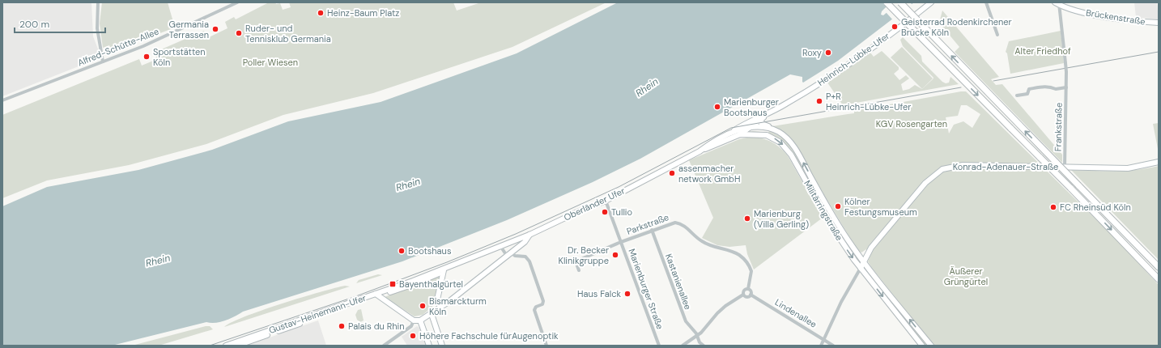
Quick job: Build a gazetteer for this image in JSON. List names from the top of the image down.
{
  "streets": {
    "main road": [
      "Brückenstraße",
      "Heinrich-Lübke-Ufer",
      "Konrad-Adenauer-Straße",
      "Oberländer Ufer",
      "Militärringstraße",
      "Gustav-Heinemann-Ufer"
    ],
    "street": [
      "Alfred-Schütte-Allee",
      "Frankstraße",
      "Parkstraße",
      "Kastanienallee",
      "Marienburger Straße",
      "Lindenallee"
    ]
  },
  "crossings": [
    ["Brückenstraße", "Frankstraße"],
    ["Heinrich-Lübke-Ufer", "Oberländer Ufer"],
    ["Heinrich-Lübke-Ufer", "Militärringstraße"],
    ["Frankstraße", "Konrad-Adenauer-Straße"],
    ["Konrad-Adenauer-Straße", "Militärringstraße"],
    ["Oberländer Ufer", "Militärringstraße"],
    ["Oberländer Ufer", "Marienburger Straße"],
    ["Oberländer Ufer", "Gustav-Heinemann-Ufer"],
    ["Parkstraße", "Kastanienallee"],
    ["Parkstraße", "Marienburger Straße"],
    ["Parkstraße", "Lindenallee"]
  ],
  "water": ["Rhein"],
  "parks": [
    "Alter Friedhof",
    "Poller Wiesen",
    "KGV Rosengarten",
    "Äußerer Grüngürtel"
  ],
  "places": {
    "other": [
      "Heinz-Baum Platz",
      "Geisterrad Rodenkirchener Brücke Köln",
      "Germania Terrassen",
      "Ruder- und Tennisklub Germania",
      "Roxy",
      "Sportstätten Köln",
      "P+R Heinrich-Lübke-Ufer",
      "Marienburger Bootshaus",
      "assenmacher network GmbH",
      "Kölner Festungsmuseum",
      "FC Rheinsüd Köln",
      "Tullio",
      "Marienburg (Villa Gerling)",
      "Bootshaus",
      "Dr. Becker Klinikgruppe",
      "Haus Falck",
      "Bismarckturm Köln",
      "Palais du Rhin",
      "Höhere Fachschule fürAugenoptik"
    ],
    "transit": ["Bayenthalgürtel"]
  },
  "scale_bar": "200 m"
}
